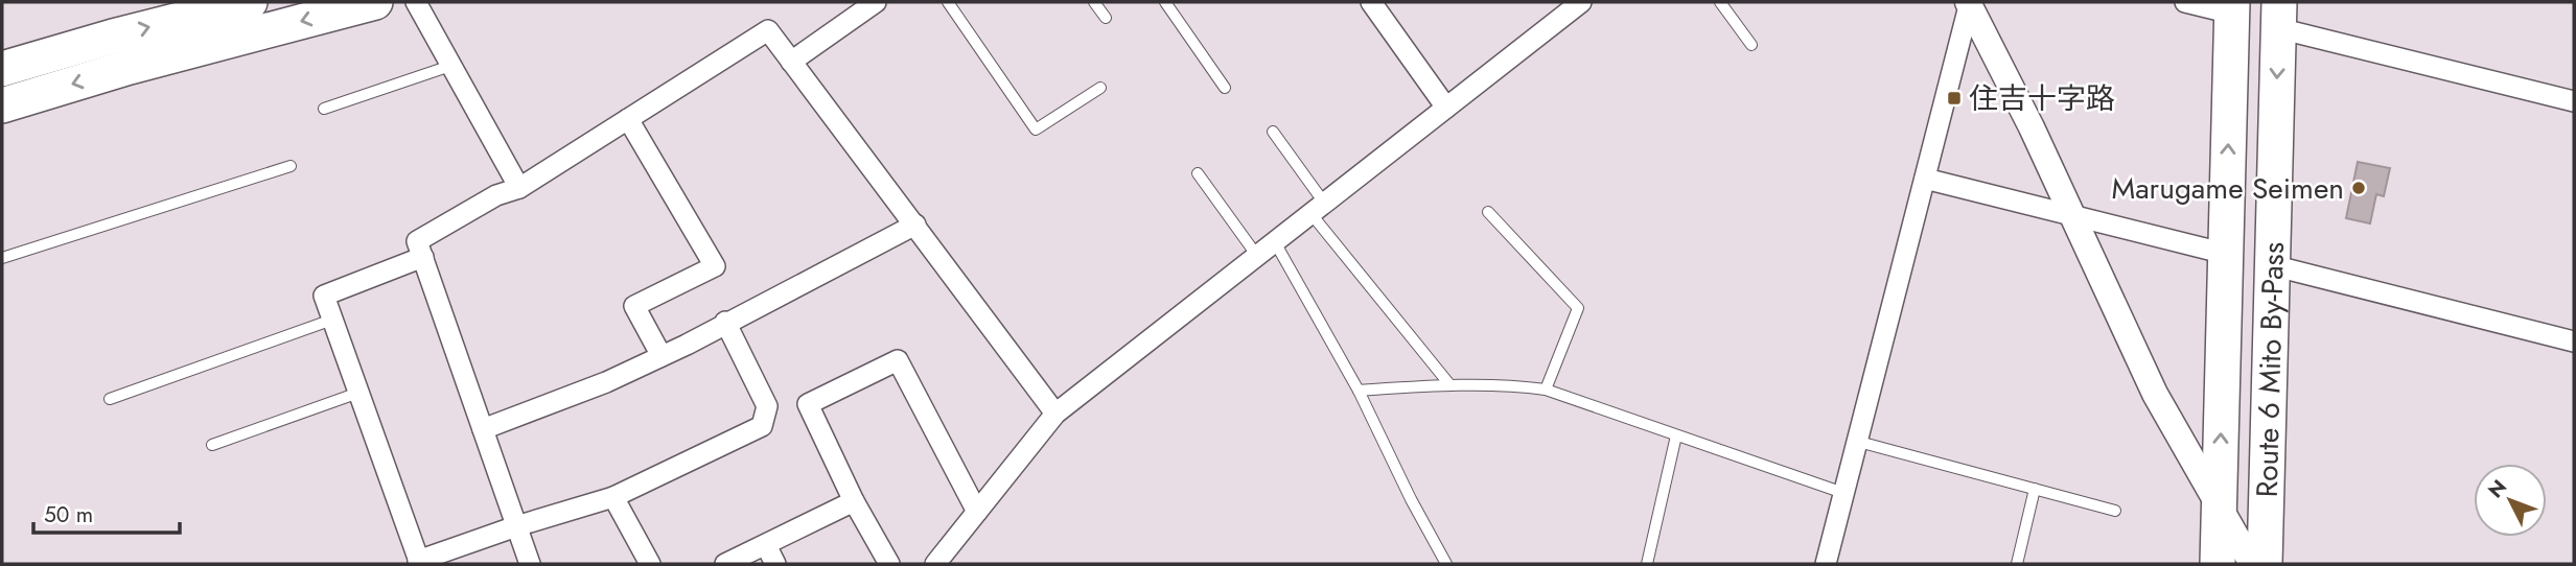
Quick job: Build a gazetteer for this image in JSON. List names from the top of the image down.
{
  "streets": {
    "highway": ["Route 6 Mito By-Pass"]
  },
  "places": {
    "transit": ["住吉十字路"],
    "other": ["Marugame Seimen"]
  },
  "scale_bar": "50 m",
  "north": "top left"
}
